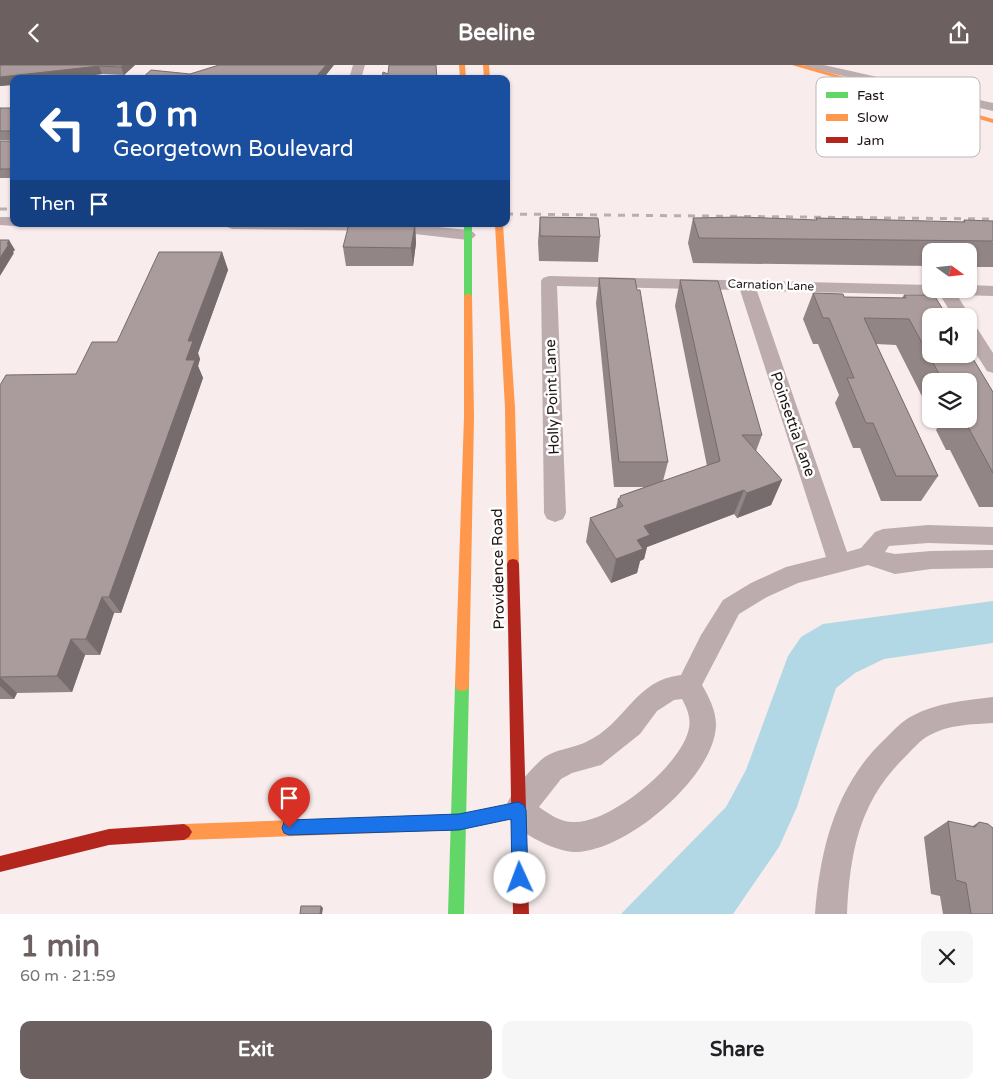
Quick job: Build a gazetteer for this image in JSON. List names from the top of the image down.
{
  "streets": {
    "main road": ["Providence Road"],
    "street": ["Carnation Lane", "Holly Point Lane", "Poinsettia Lane"]
  },
  "crossings": [
    ["Carnation Lane", "Holly Point Lane"],
    ["Carnation Lane", "Poinsettia Lane"]
  ],
  "legend": ["Fast", "Slow", "Jam"],
  "north": "right",
  "page": {
    "header": "Beeline",
    "turn": ["10 m", "Georgetown Boulevard"],
    "then": "Then",
    "heading": ["1 min", "60 m · 21:59"],
    "buttons": ["Exit", "Share"]
  }
}
